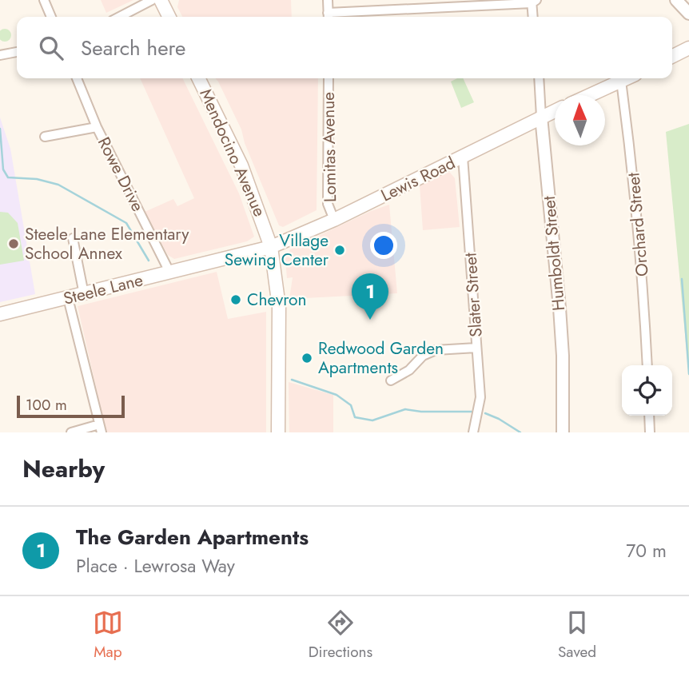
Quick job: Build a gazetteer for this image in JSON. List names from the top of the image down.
{
  "streets": {
    "main road": ["Mendocino Avenue", "Lewis Road", "Steele Lane"],
    "street": [
      "Lomitas Avenue",
      "Rowe Drive",
      "Orchard Street",
      "Humboldt Street",
      "Slater Street"
    ]
  },
  "crossings": [
    ["Lomitas Avenue", "Lewis Road"],
    ["Mendocino Avenue", "Lewis Road"],
    ["Mendocino Avenue", "Steele Lane"],
    ["Rowe Drive", "Steele Lane"],
    ["Lewis Road", "Humboldt Street"],
    ["Lewis Road", "Steele Lane"],
    ["Lewis Road", "Slater Street"]
  ],
  "places": [
    "Steele Lane Elementary School Annex",
    "Village Sewing Center",
    "Chevron",
    "Redwood Garden Apartments"
  ],
  "scale_bar": "100 m",
  "north": "top",
  "page": {
    "search": "Search here",
    "pins": "1",
    "scale": "100 m",
    "heading": "Nearby",
    "list": [
      {
        "mark": "1",
        "name": "The Garden Apartments",
        "note": "Place · Lewrosa Way",
        "value": "70 m"
      }
    ],
    "nav": ["Map", "Directions", "Saved"]
  }
}
